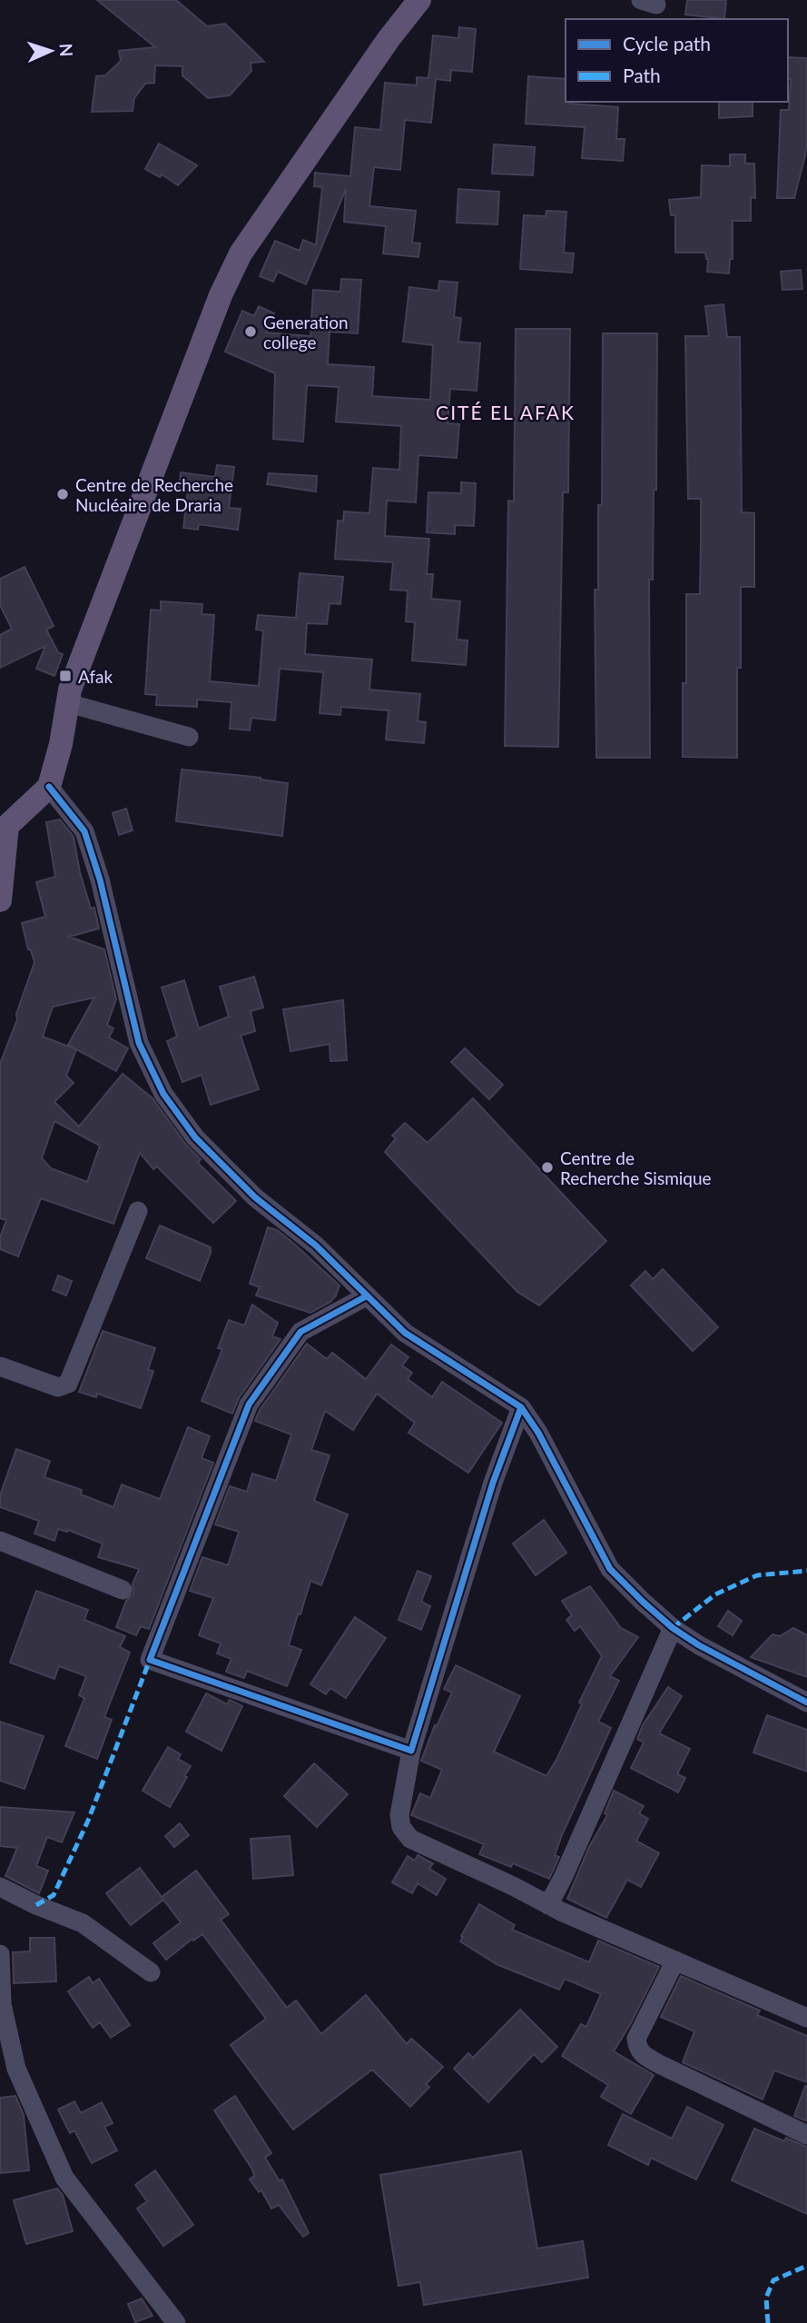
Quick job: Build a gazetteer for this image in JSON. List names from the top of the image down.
{
  "districts": ["CITÉ EL AFAK"],
  "places": {
    "other": ["Generation college", "Centre de Recherche Nucléaire de Draria", "Centre de Recherche Sismique"],
    "transit": ["Afak"]
  },
  "legend": ["Cycle path", "Path"],
  "north": "right"
}
